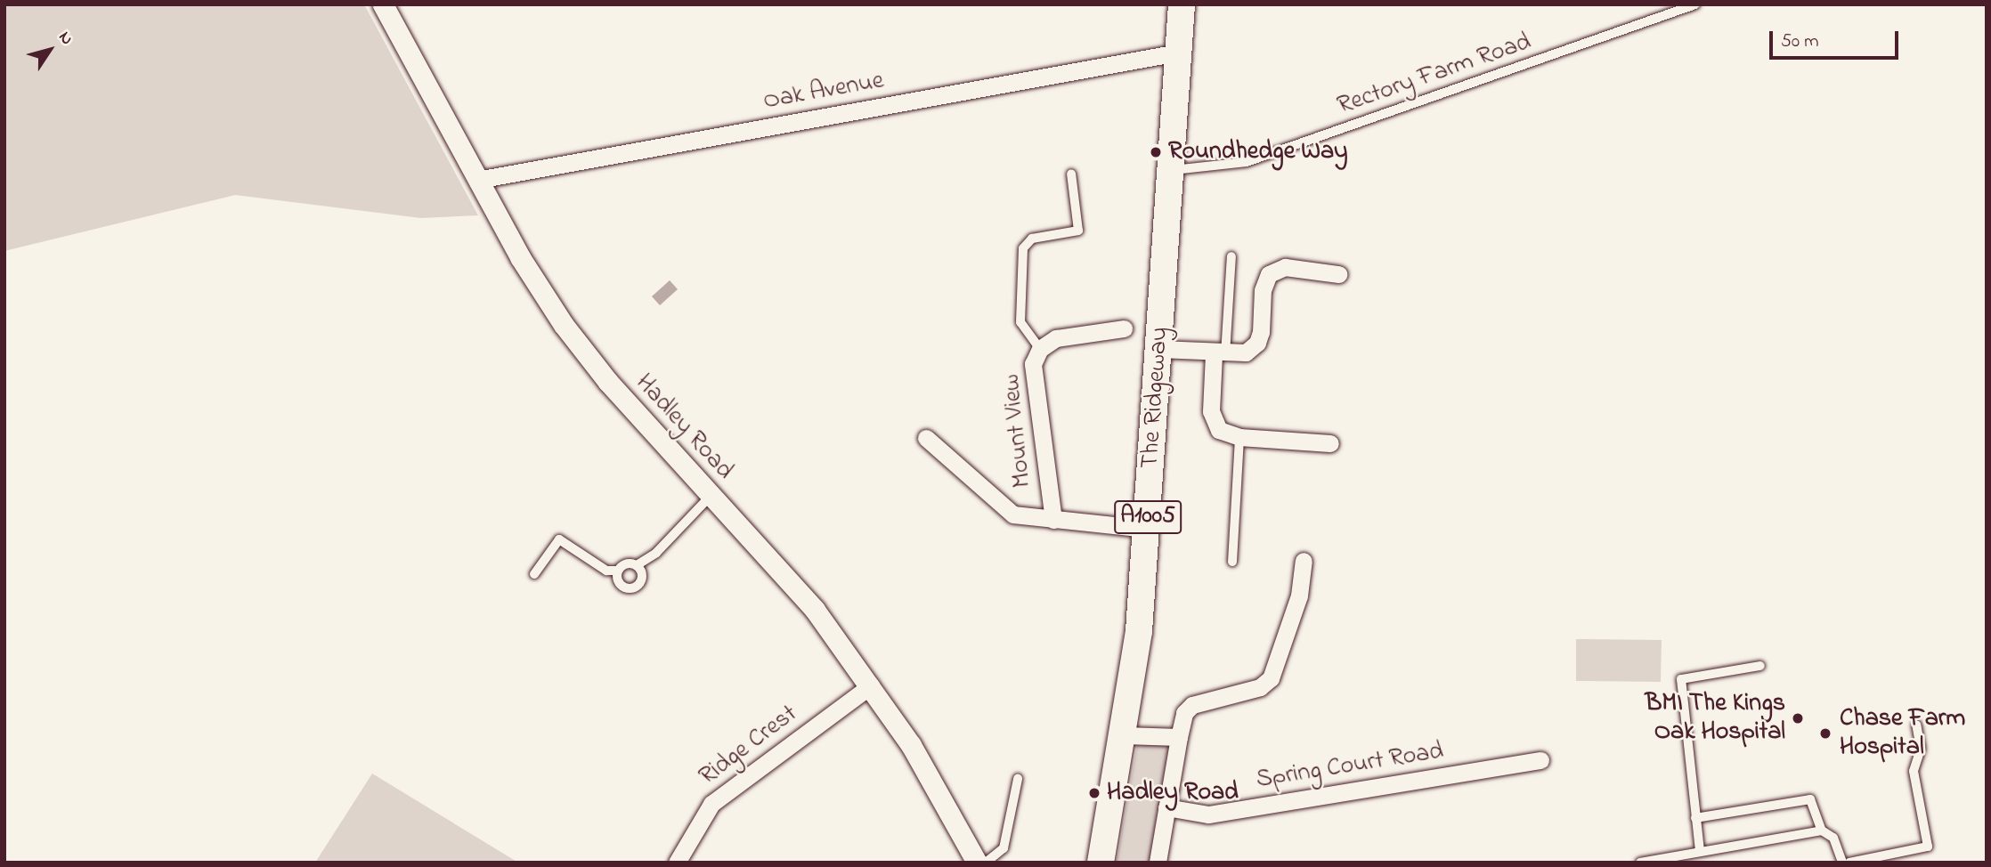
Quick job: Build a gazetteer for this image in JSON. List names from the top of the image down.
{
  "streets": {
    "main road": ["The Ridgeway", "A1005"],
    "street": [
      "Oak Avenue",
      "Hadley Road",
      "Mount View",
      "Ridge Crest",
      "Spring Court Road"
    ],
    "lane": ["Rectory Farm Road"]
  },
  "crossings": [
    ["Rectory Farm Road", "The Ridgeway"],
    ["Oak Avenue", "The Ridgeway"],
    ["Oak Avenue", "Hadley Road"],
    ["Hadley Road", "Ridge Crest"]
  ],
  "places": [
    "Roundhedge Way",
    "BMI The Kings Oak Hospital",
    "Chase Farm Hospital",
    "Hadley Road"
  ],
  "scale_bar": "50 m",
  "north": "top right"
}
